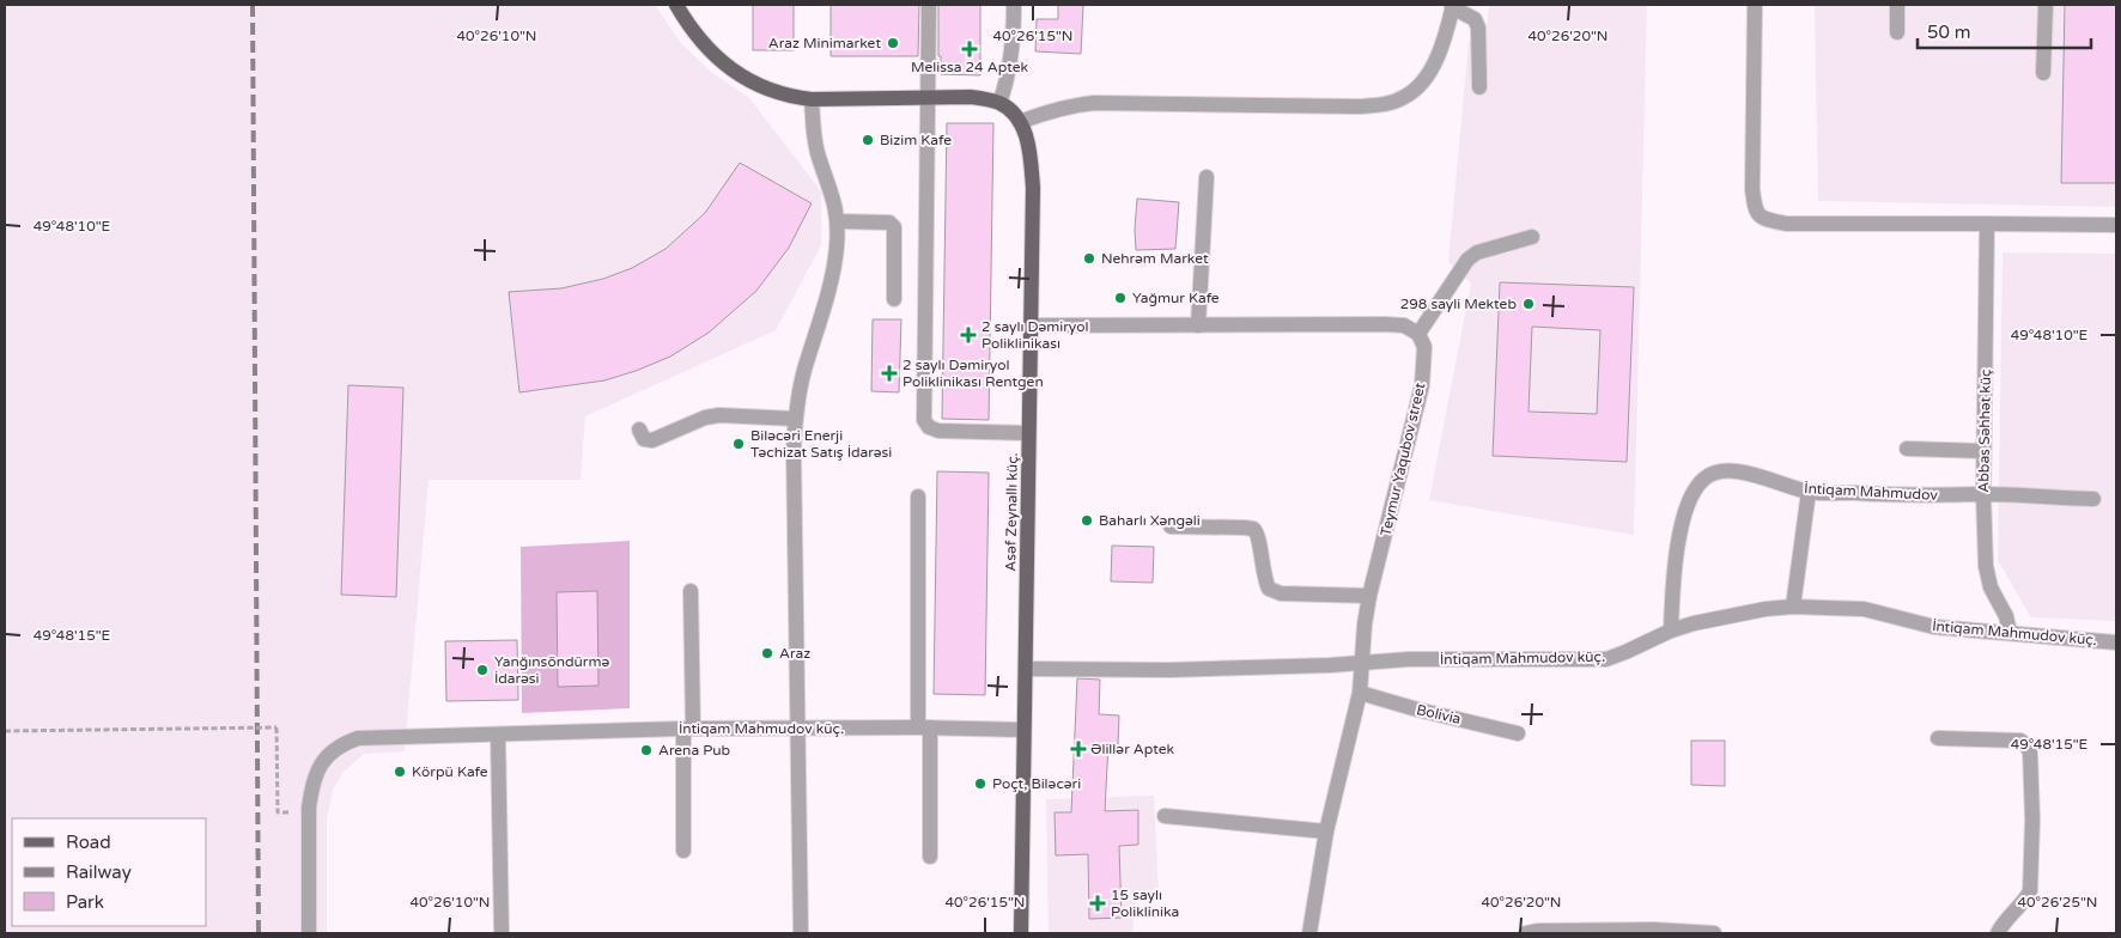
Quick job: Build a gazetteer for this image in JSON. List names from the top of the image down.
{
  "streets": {
    "main road": ["Asəf Zeynallı küç."],
    "street": [
      "Abbas Səhhət küç",
      "Teymur Yaqubov street",
      "İntiqam Mahmudov",
      "İntiqam Mahmudov küç.",
      "Bolivia"
    ]
  },
  "crossings": [
    ["Abbas Səhhət küç", "İntiqam Mahmudov"],
    ["Abbas Səhhət küç", "İntiqam Mahmudov küç."],
    ["Teymur Yaqubov street", "İntiqam Mahmudov küç."],
    ["Teymur Yaqubov street", "Bolivia"],
    ["İntiqam Mahmudov", "İntiqam Mahmudov küç."],
    ["Asəf Zeynallı küç.", "İntiqam Mahmudov küç."]
  ],
  "places": {
    "other": [
      "Araz Minimarket",
      "Bizim Kafe",
      "Nehrəm Market",
      "Yağmur Kafe",
      "298 sayli Mekteb",
      "Biləcəri Enerji Təchizat Satış İdarəsi",
      "Baharlı Xəngəli",
      "Araz",
      "Yanğınsöndürmə İdarəsi",
      "Arena Pub",
      "Körpü Kafe",
      "Poçt, Biləcəri"
    ],
    "health": [
      "Melissa 24 Aptek",
      "2 saylı Dəmiryol Poliklinikası",
      "2 saylı Dəmiryol Poliklinikası Rentgen",
      "Əlillər Aptek",
      "15 saylı Poliklinika"
    ]
  },
  "legend": ["Road", "Railway", "Park"],
  "scale_bar": "50 m",
  "coordinates": [
    "40°26'10\"N",
    "40°26'15\"N",
    "40°26'20\"N",
    "49°48'10\"E",
    "49°48'15\"E",
    "40°26'25\"N"
  ]
}
